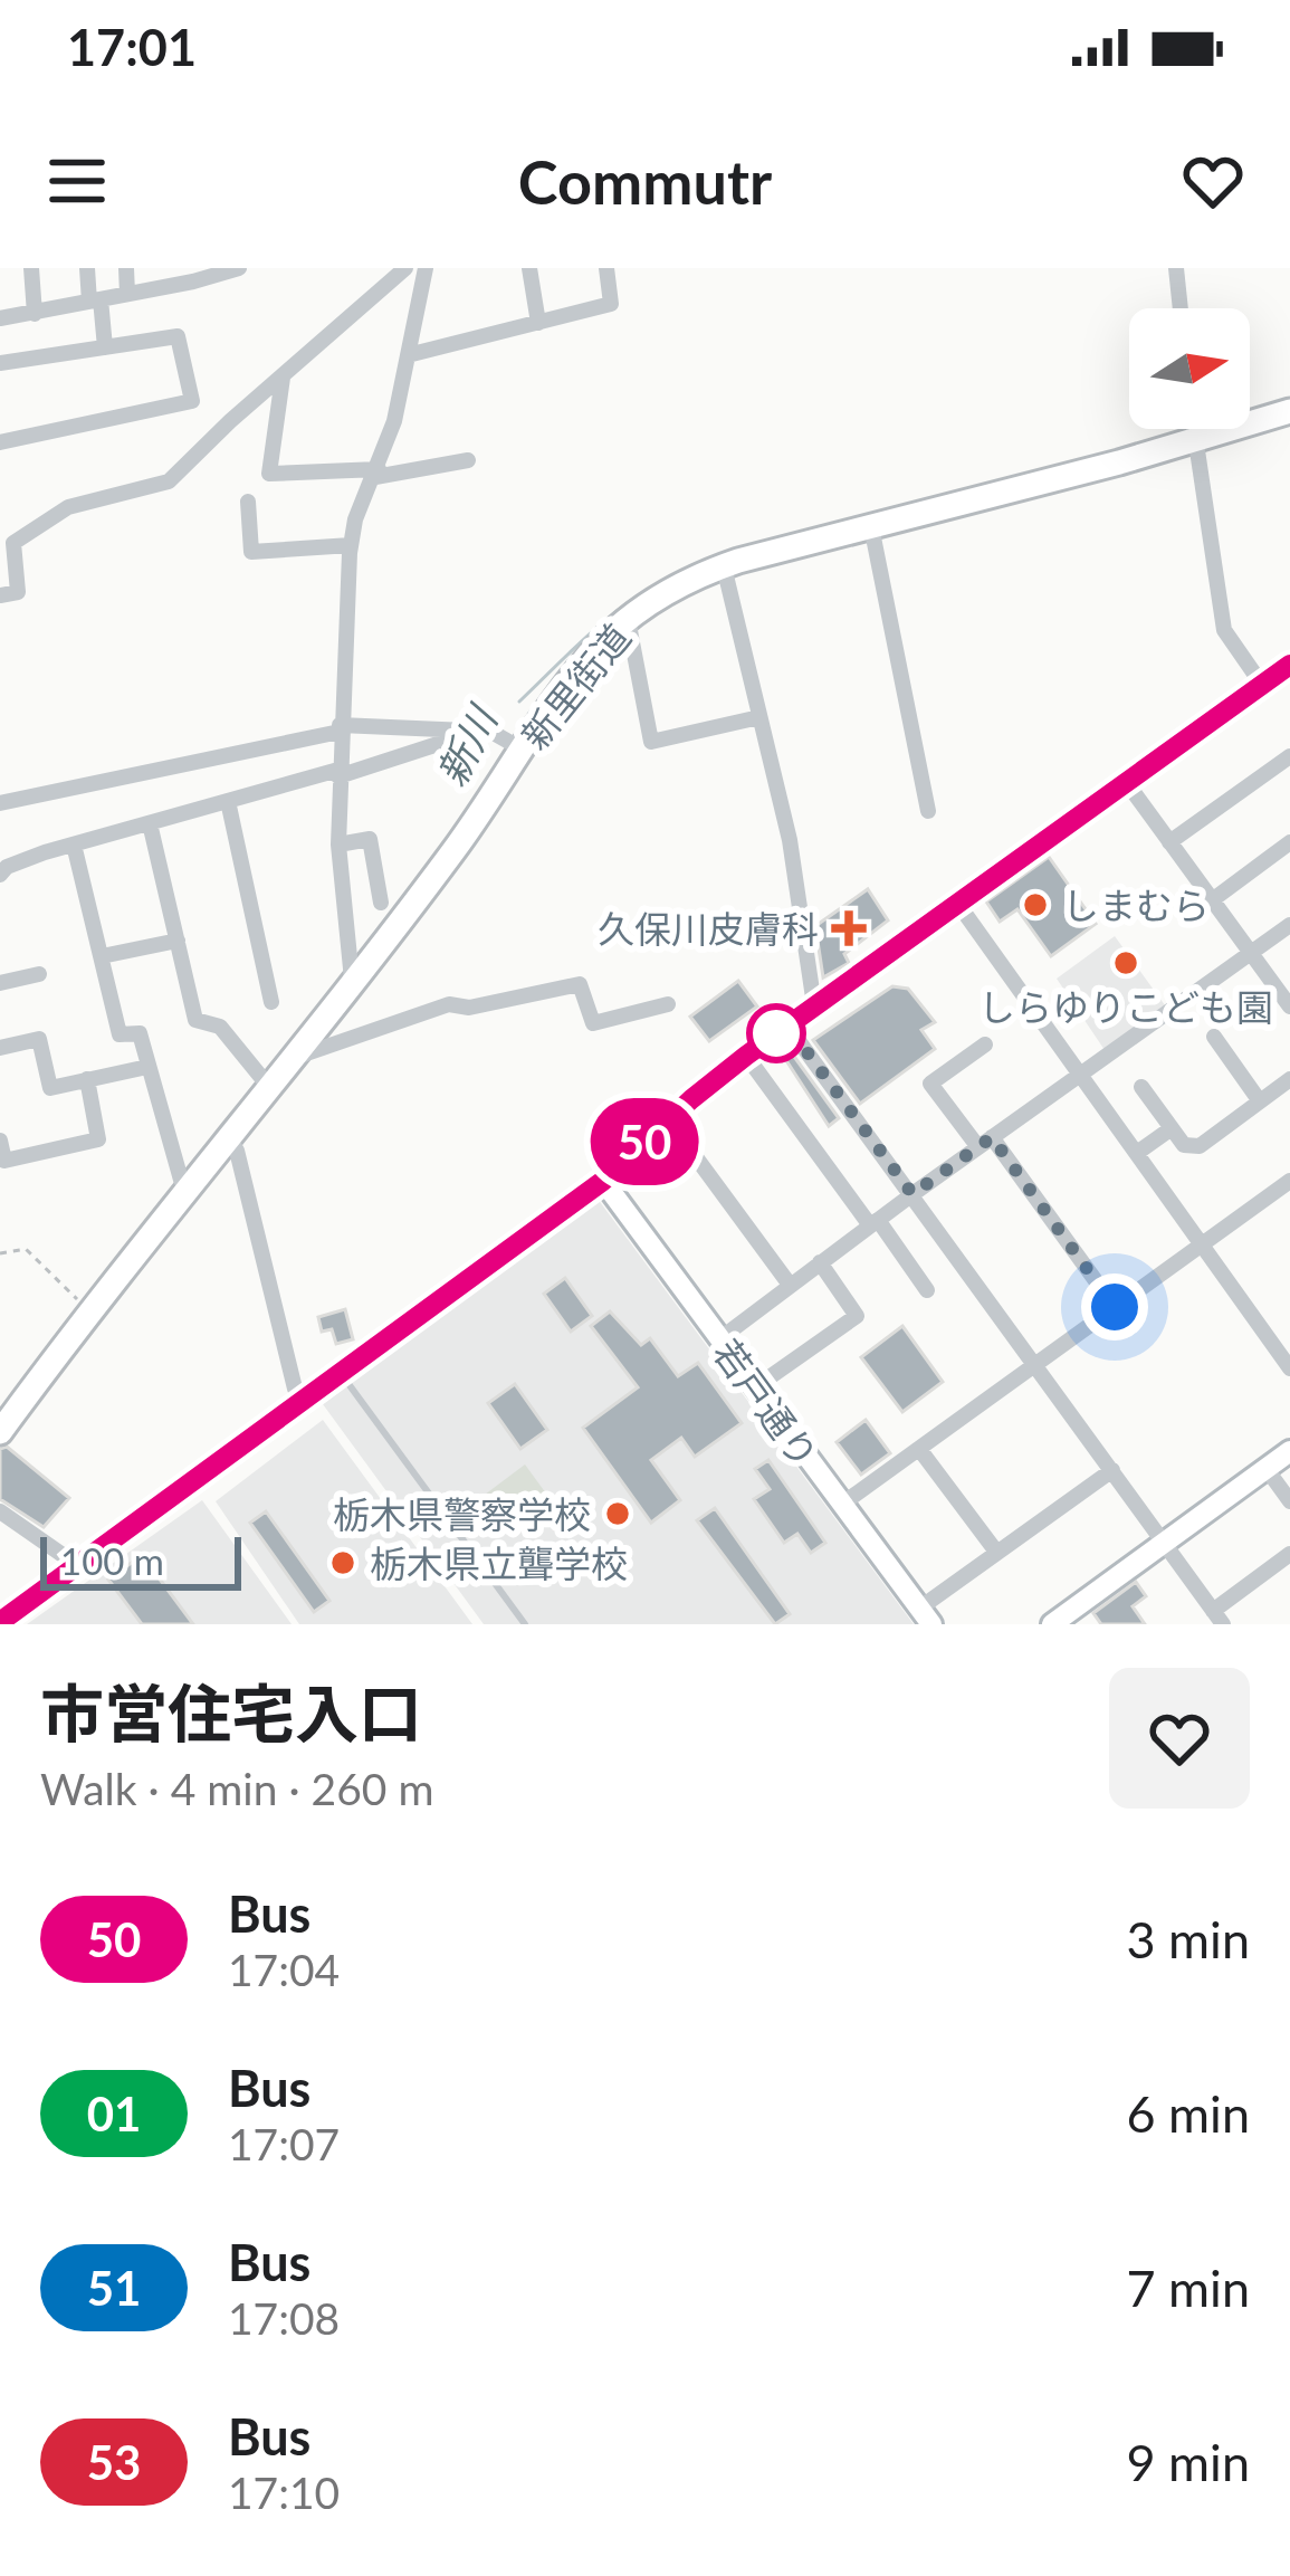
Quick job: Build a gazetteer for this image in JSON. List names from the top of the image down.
{
  "streets": {
    "main road": ["新里街道"],
    "street": ["若戸通り"]
  },
  "water": ["新川"],
  "places": {
    "other": [
      "しまむら",
      "しらゆりこども園",
      "栃木県警察学校",
      "栃木県立聾学校"
    ],
    "health": ["久保川皮膚科"]
  },
  "lines": ["bus line 50"],
  "scale_bar": "100 m",
  "north": "right",
  "page": {
    "status": "17:01",
    "header": "Commutr",
    "on_map": "50",
    "scale": "100 m",
    "heading": ["市営住宅入口", "Walk · 4 min · 260 m"],
    "list": [
      {
        "mark": "50",
        "name": "Bus",
        "note": "17:04",
        "value": "3 min"
      },
      {
        "mark": "01",
        "name": "Bus",
        "note": "17:07",
        "value": "6 min"
      },
      {
        "mark": "51",
        "name": "Bus",
        "note": "17:08",
        "value": "7 min"
      },
      {
        "mark": "53",
        "name": "Bus",
        "note": "17:10",
        "value": "9 min"
      }
    ]
  }
}
